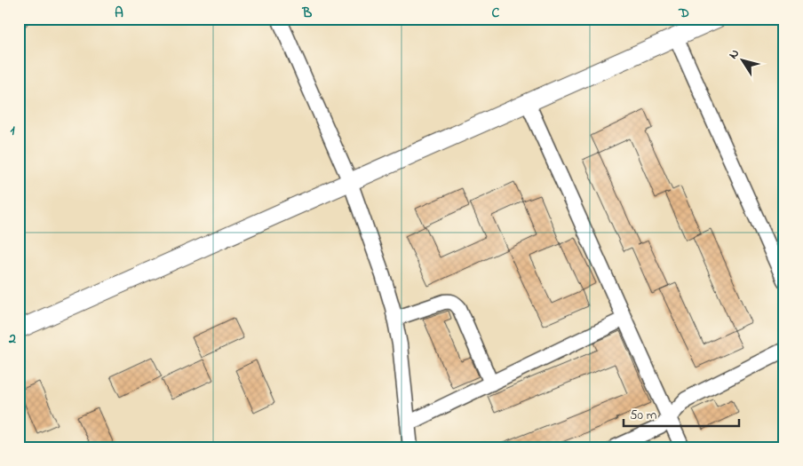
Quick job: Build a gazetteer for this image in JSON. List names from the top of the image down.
{
  "scale_bar": "50 m",
  "north": "top left",
  "grid": {
    "columns": [
      "A",
      "B",
      "C",
      "D"
    ],
    "rows": ["1", "2"]
  }
}
